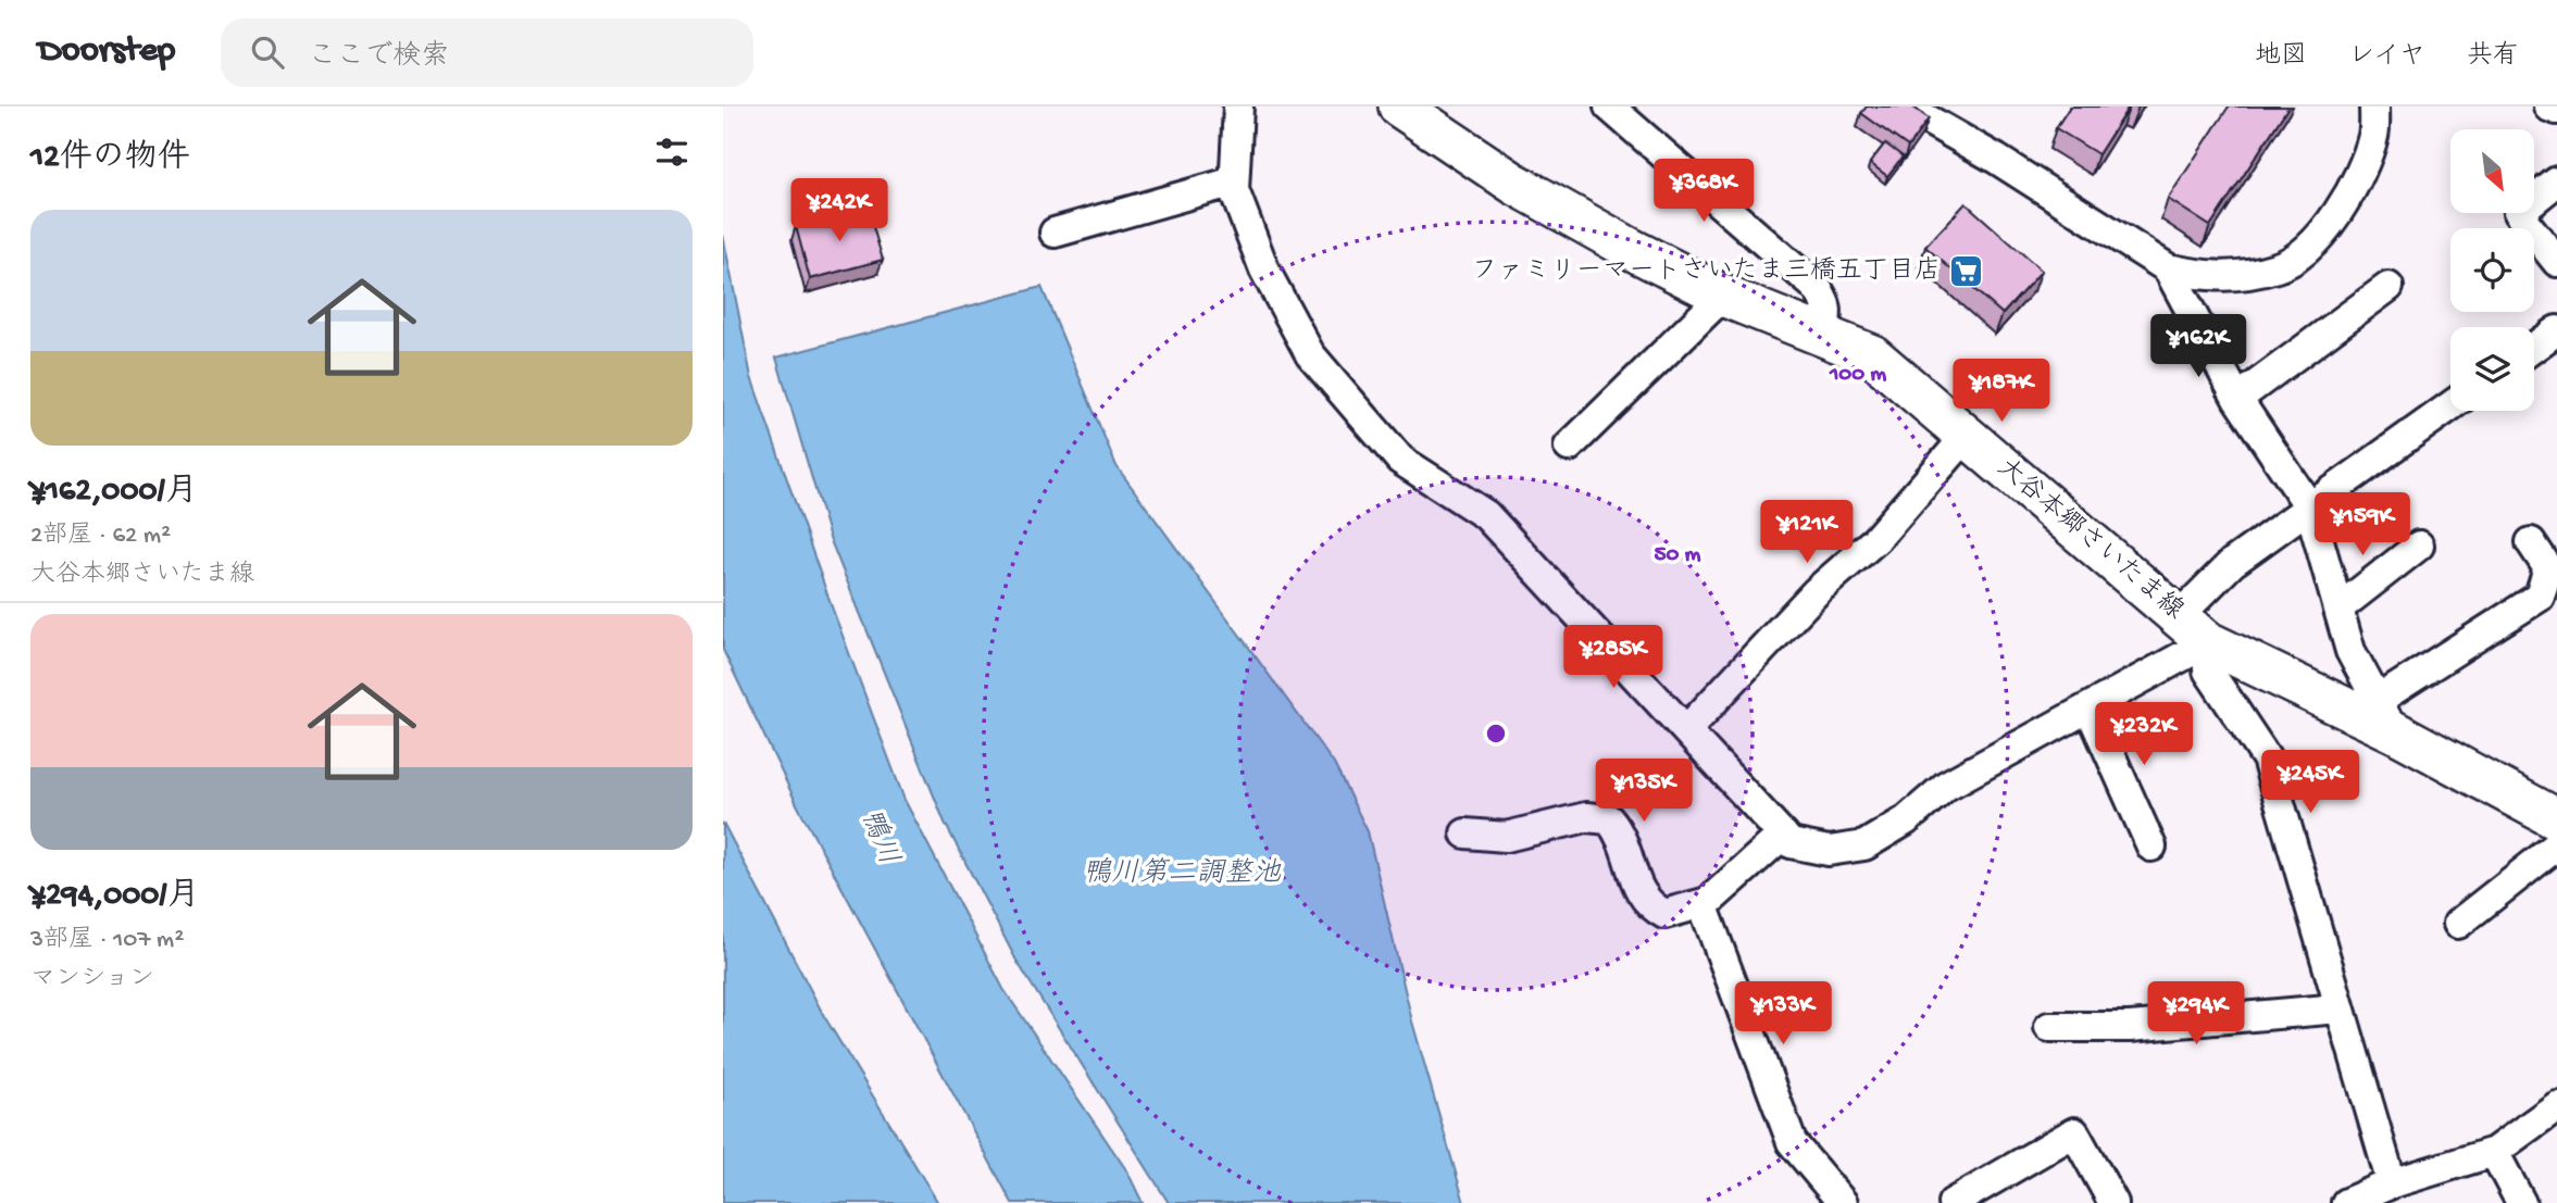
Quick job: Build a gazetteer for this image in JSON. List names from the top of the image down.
{
  "streets": {
    "main road": ["大谷本郷さいたま線"]
  },
  "water": ["鴨川", "鴨川第二調整池"],
  "places": {
    "supermarket": ["ファミリーマートさいたま三橋五丁目店"]
  },
  "north": "bottom right",
  "page": {
    "header": "Doorstep",
    "search": "ここで検索",
    "nav": ["地図", "レイヤ", "共有"],
    "heading": "12件の物件",
    "price": [
      "¥368K",
      "¥242K",
      "¥162K",
      "¥187K",
      "¥159K",
      "¥121K",
      "¥285K",
      "¥232K",
      "¥245K",
      "¥135K",
      "¥133K",
      "¥294K"
    ],
    "list": [
      {
        "name": "¥162,000/月",
        "note": "2部屋 · 62 m² · 大谷本郷さいたま線"
      },
      {
        "name": "¥294,000/月",
        "note": "3部屋 · 107 m² · マンション"
      }
    ]
  },
  "rings": ["100 m", "50 m"]
}
